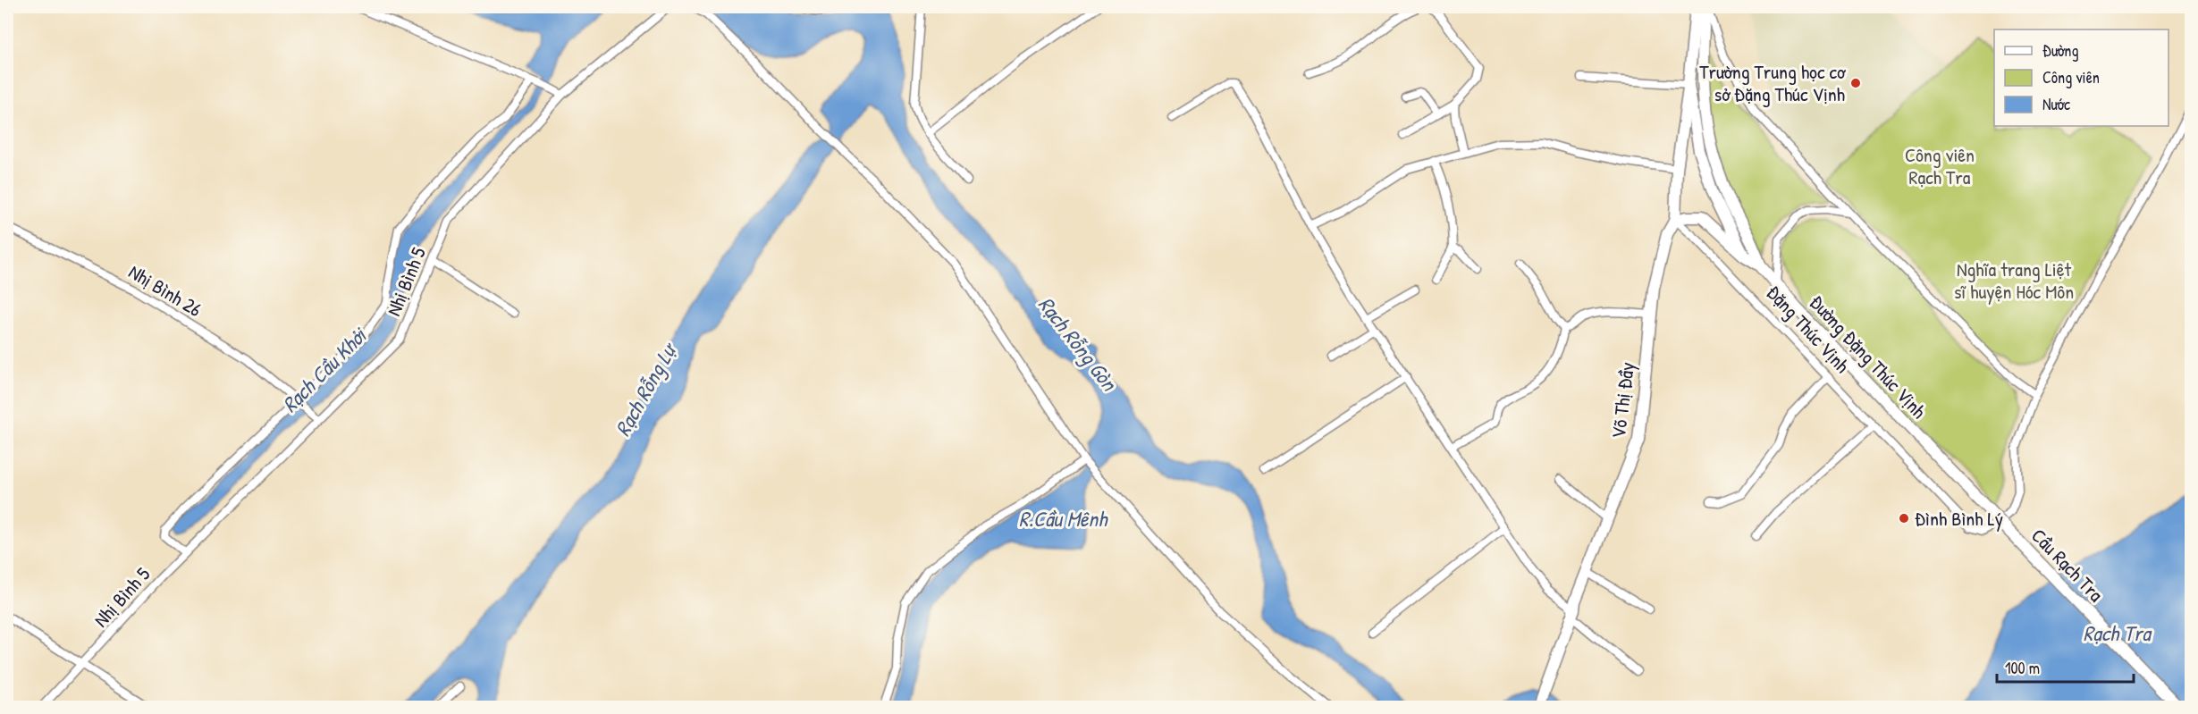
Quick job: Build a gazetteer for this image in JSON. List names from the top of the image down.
{
  "streets": {
    "main road": ["Đường Đặng Thúc Vịnh", "Võ Thị Đầy", "Cầu Rạch Tra"],
    "street": ["Nhị Bình 5", "Nhị Bình 26", "Đặng Thúc Vịnh"]
  },
  "crossings": [
    ["Nhị Bình 5", "Nhị Bình 26"],
    ["Đặng Thúc Vịnh", "Võ Thị Đầy"],
    ["Đường Đặng Thúc Vịnh", "Cầu Rạch Tra"]
  ],
  "water": [
    "Rạch Rỗng Gòn",
    "Rạch Cầu Khởi",
    "Rạch Rỗng Lự",
    "R.Cầu Mênh",
    "Rạch Tra"
  ],
  "parks": ["Công viên Rạch Tra", "Nghĩa trang Liệt sĩ huyện Hóc Môn"],
  "places": ["Trường Trung học cơ sở Đặng Thúc Vịnh", "Đình Bình Lý"],
  "legend": ["Đường", "Công viên", "Nước"],
  "scale_bar": "100 m"
}
